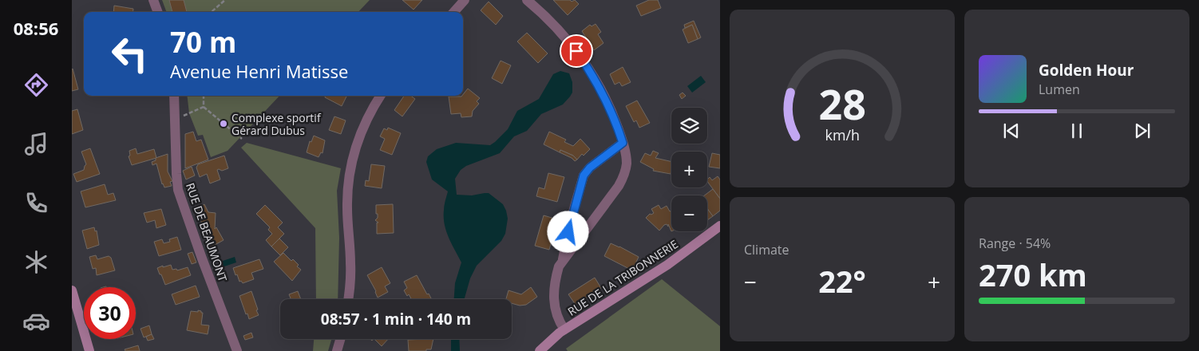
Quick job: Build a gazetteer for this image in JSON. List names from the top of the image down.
{
  "streets": {
    "street": ["RUE DE BEAUMONT", "RUE DE LA TRIBONNERIE"]
  },
  "places": ["Complexe sportif Gérard Dubus"],
  "page": {
    "tabs": "08:56",
    "turn": ["70 m", "Avenue Henri Matisse"],
    "song": ["Golden Hour", "Lumen"],
    "map_buttons": ["+", "−"],
    "tile": [
      "Climate",
      ["Range · 54%", "270 km"]
    ],
    "heat": ["−", "22°", "+"],
    "limit": "30",
    "trip": "08:57 · 1 min · 140 m",
    "gauge": ["28", "km/h"]
  }
}
